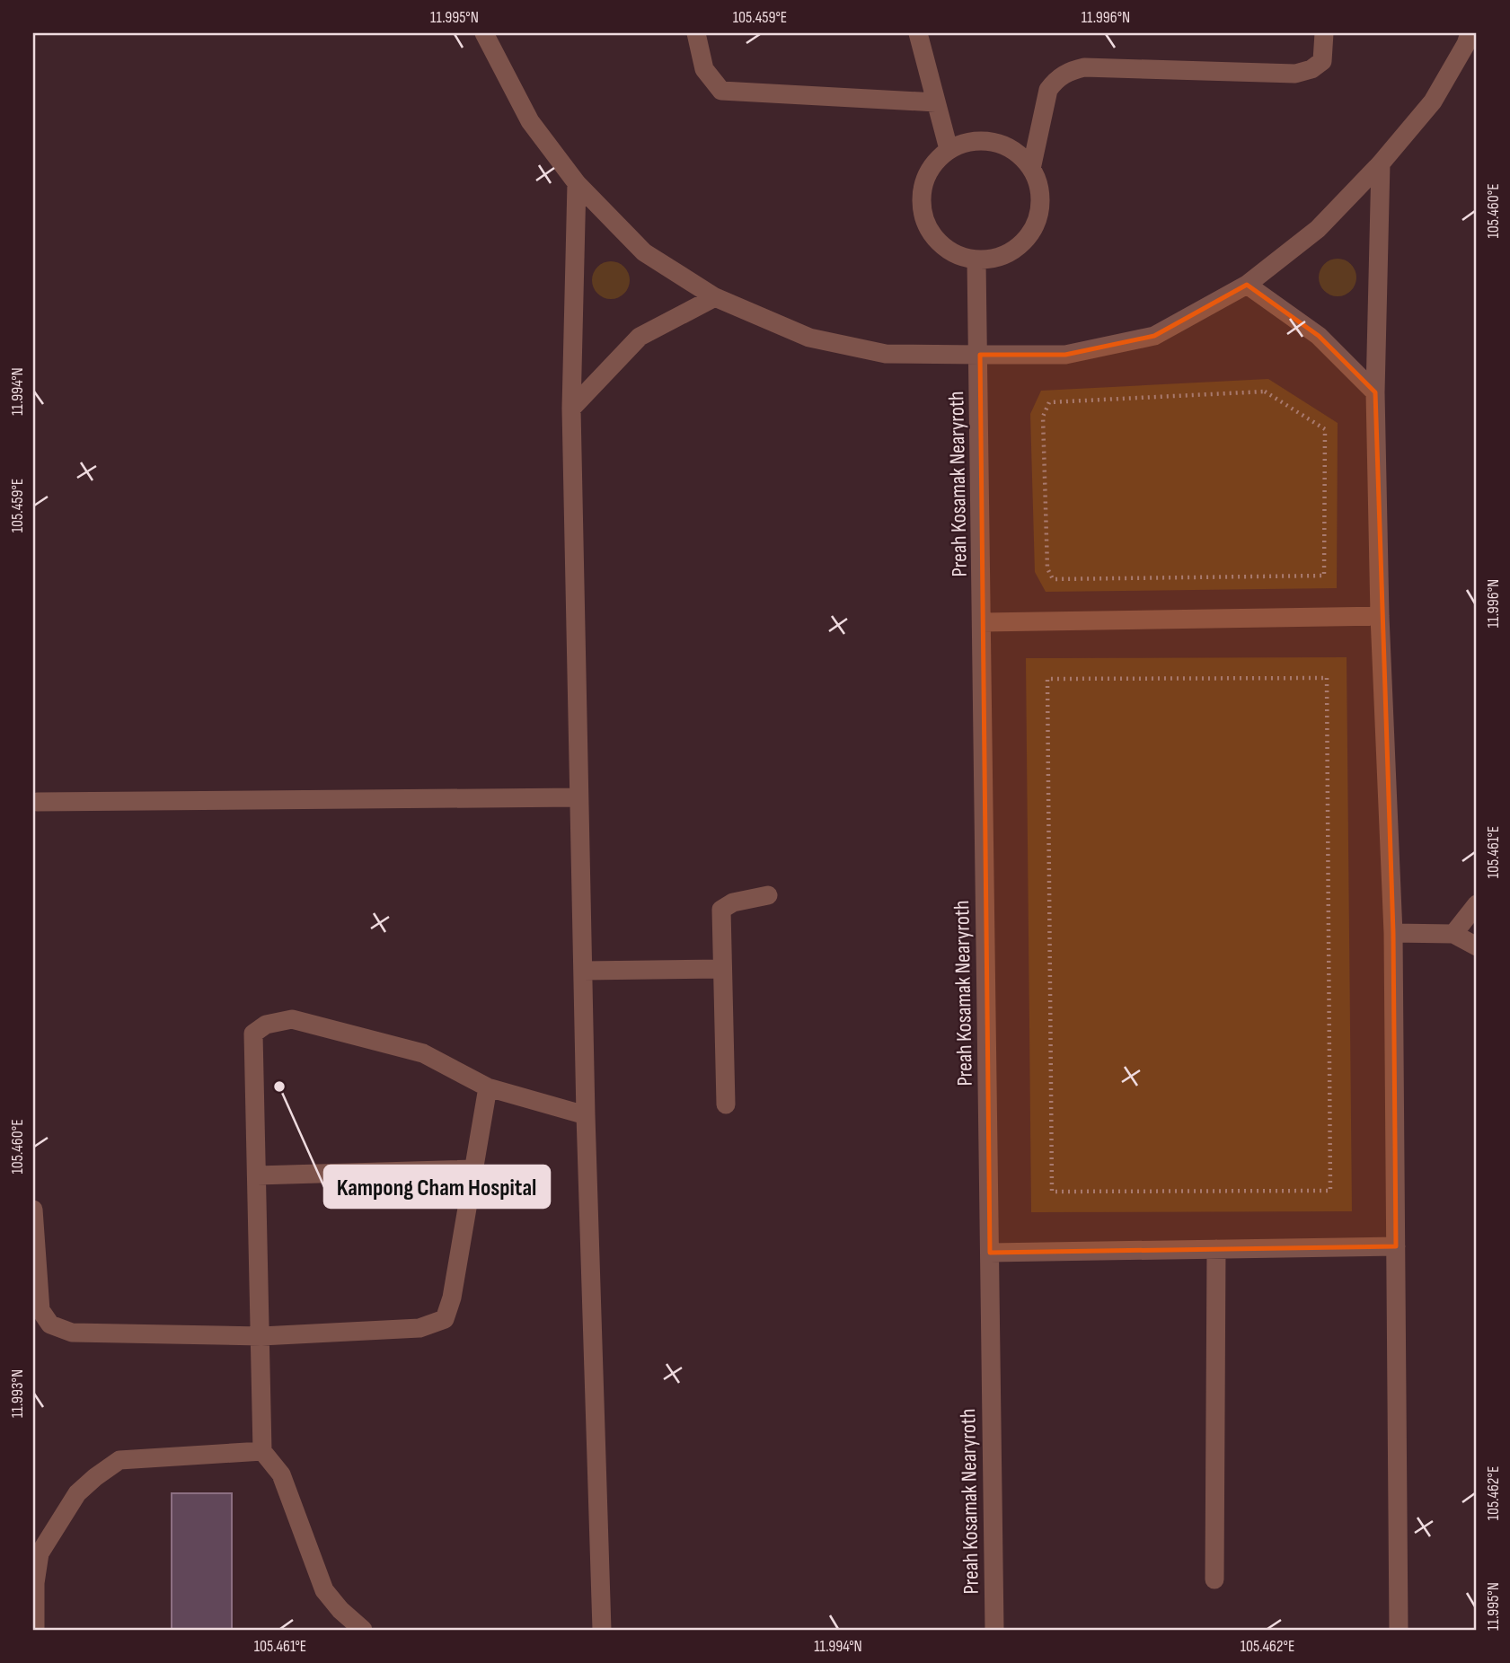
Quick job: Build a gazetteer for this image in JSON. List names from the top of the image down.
{
  "streets": {
    "street": ["Preah Kosamak Nearyroth"]
  },
  "places": ["Kampong Cham Hospital"],
  "coordinates": [
    "11.995°N",
    "105.459°E",
    "11.996°N",
    "105.460°E",
    "11.994°N",
    "105.461°E",
    "11.993°N",
    "105.462°E"
  ]
}
